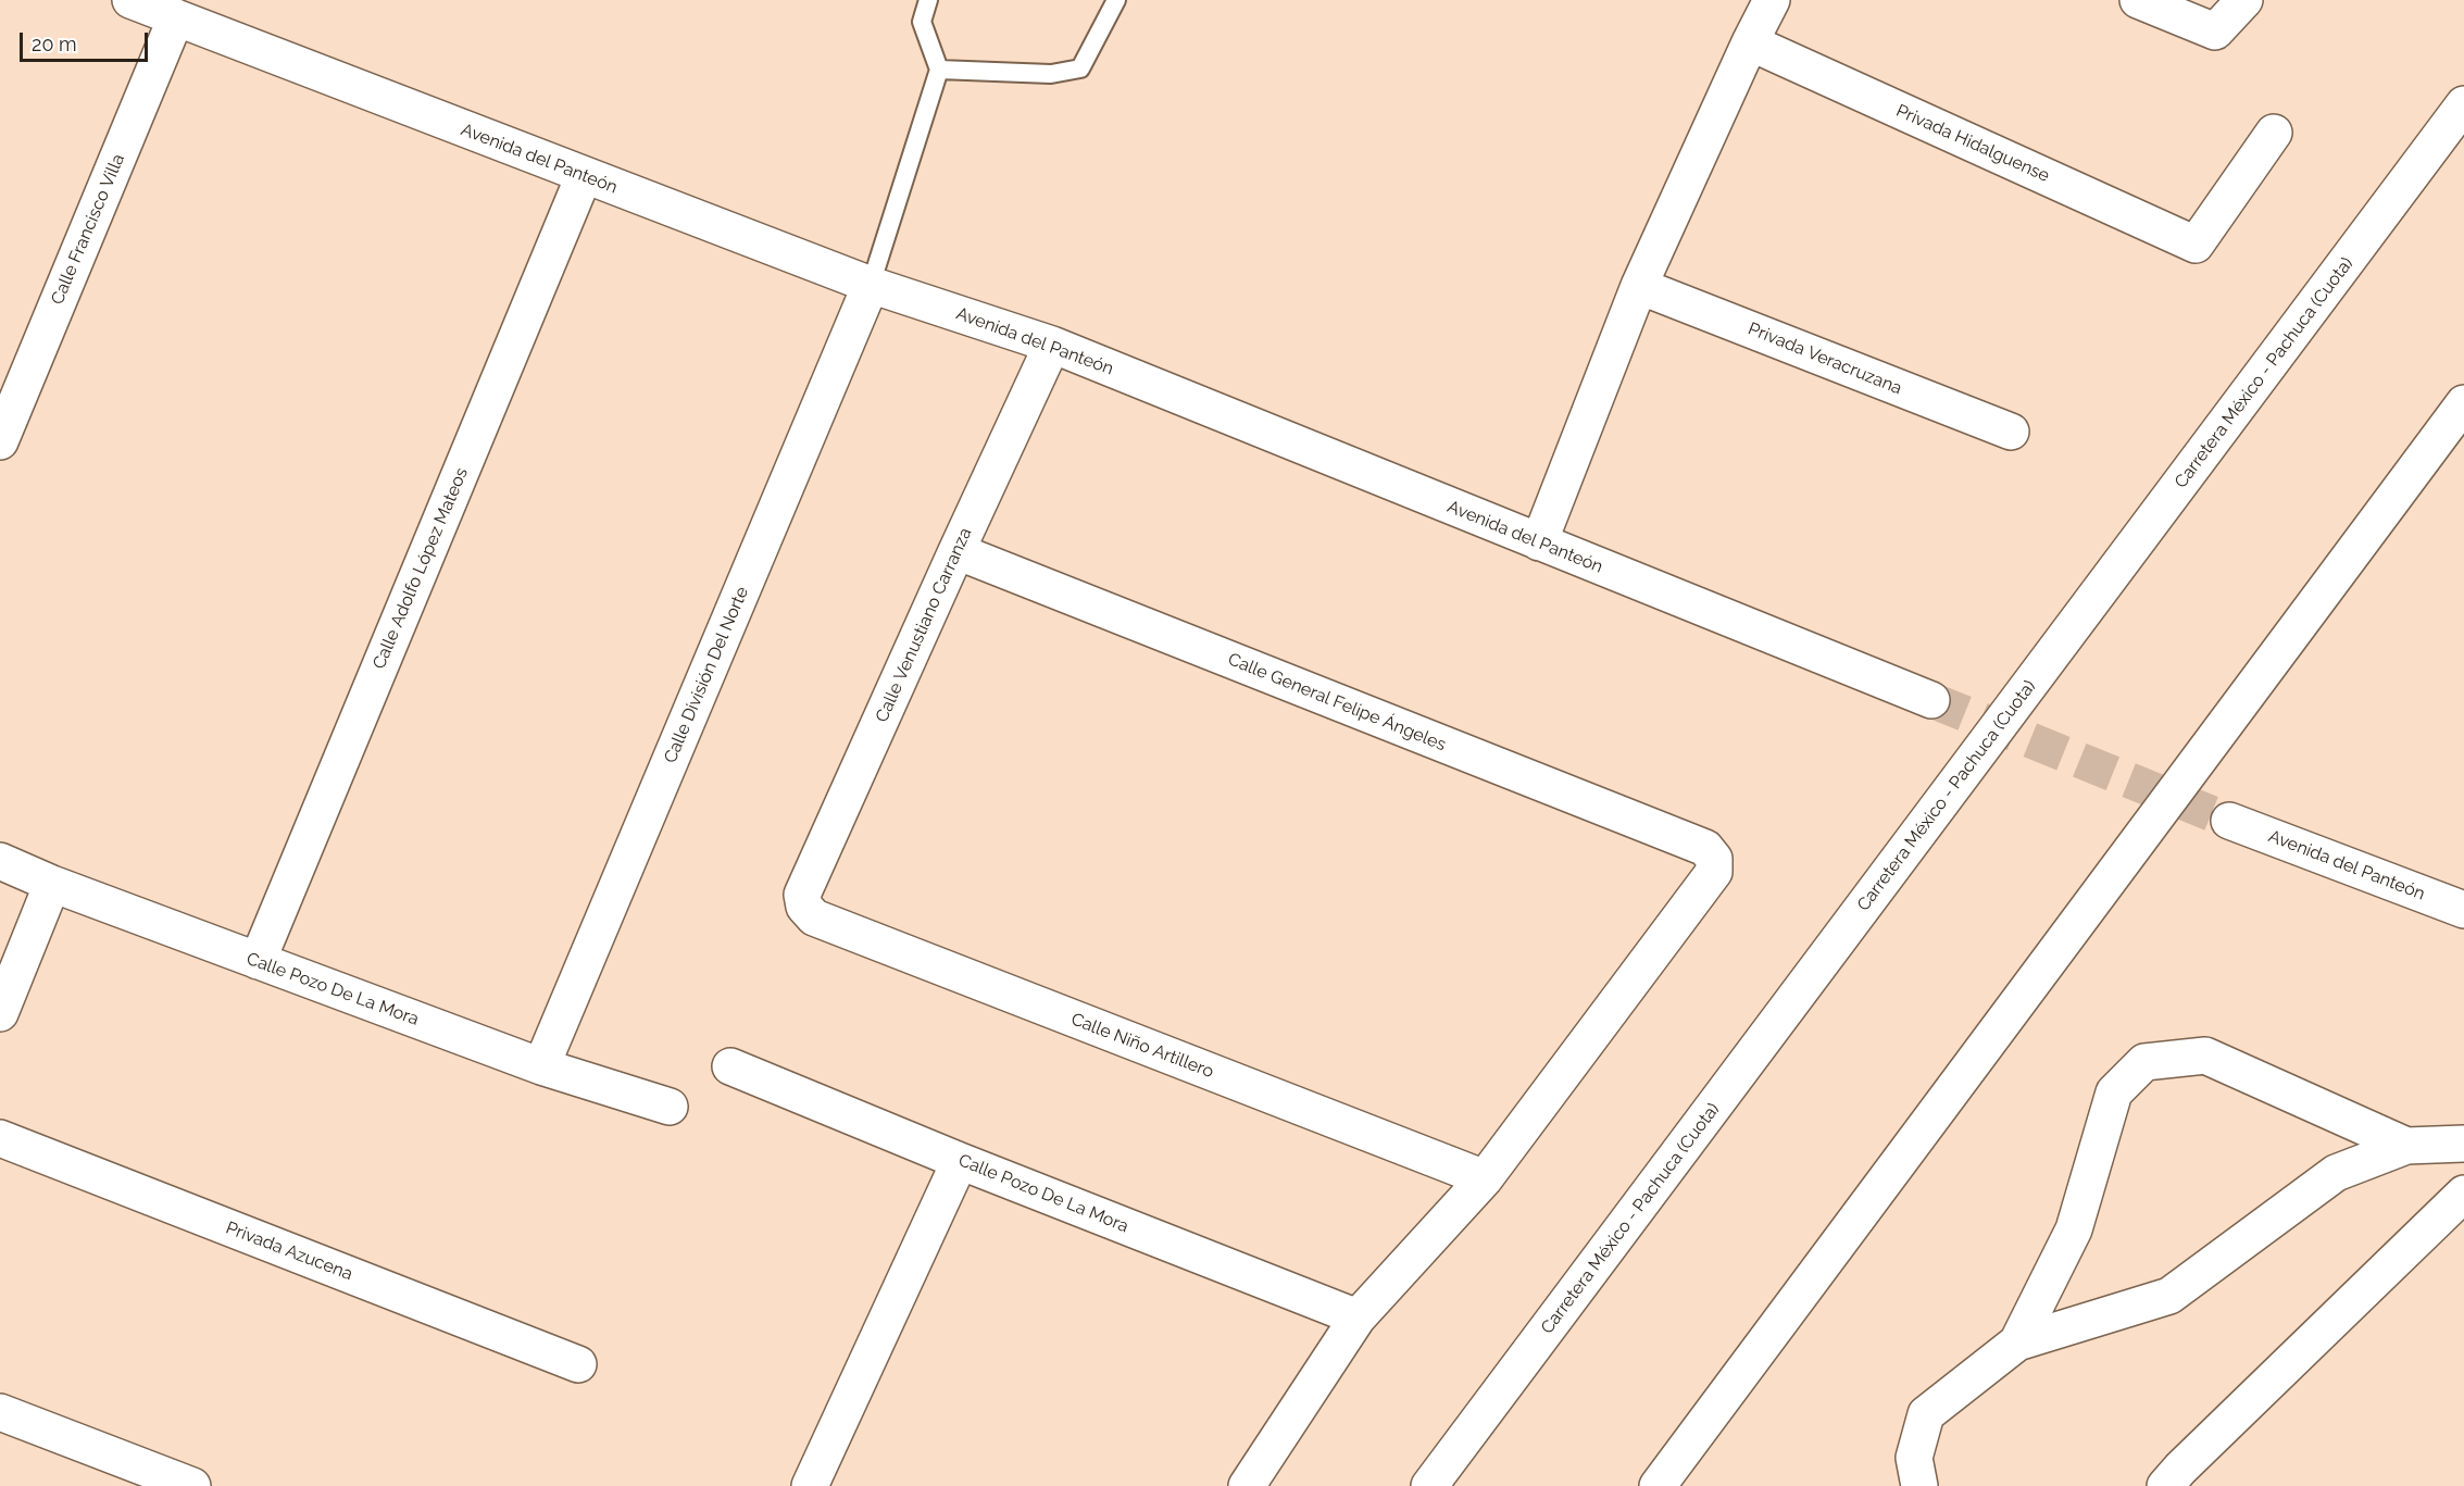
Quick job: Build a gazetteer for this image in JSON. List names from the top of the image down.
{
  "streets": {
    "main road": [
      "Privada Hidalguense",
      "Avenida del Panteón",
      "Calle Francisco Villa",
      "Privada Veracruzana",
      "Carretera México - Pachuca (Cuota)",
      "Calle Adolfo López Mateos",
      "Calle Venustiano Carranza",
      "Calle División Del Norte",
      "Calle General Felipe Ángeles",
      "Calle Pozo De La Mora",
      "Calle Niño Artillero",
      "Privada Azucena"
    ]
  },
  "crossings": [
    ["Avenida del Panteón", "Calle Francisco Villa"],
    ["Avenida del Panteón", "Calle Adolfo López Mateos"],
    ["Avenida del Panteón", "Calle Venustiano Carranza"],
    ["Avenida del Panteón", "Calle División Del Norte"],
    ["Calle Adolfo López Mateos", "Calle Pozo De La Mora"],
    ["Calle Venustiano Carranza", "Calle General Felipe Ángeles"],
    ["Calle Venustiano Carranza", "Calle Niño Artillero"],
    ["Calle División Del Norte", "Calle Pozo De La Mora"],
    ["Calle General Felipe Ángeles", "Calle Niño Artillero"]
  ],
  "scale_bar": "20 m"
}
